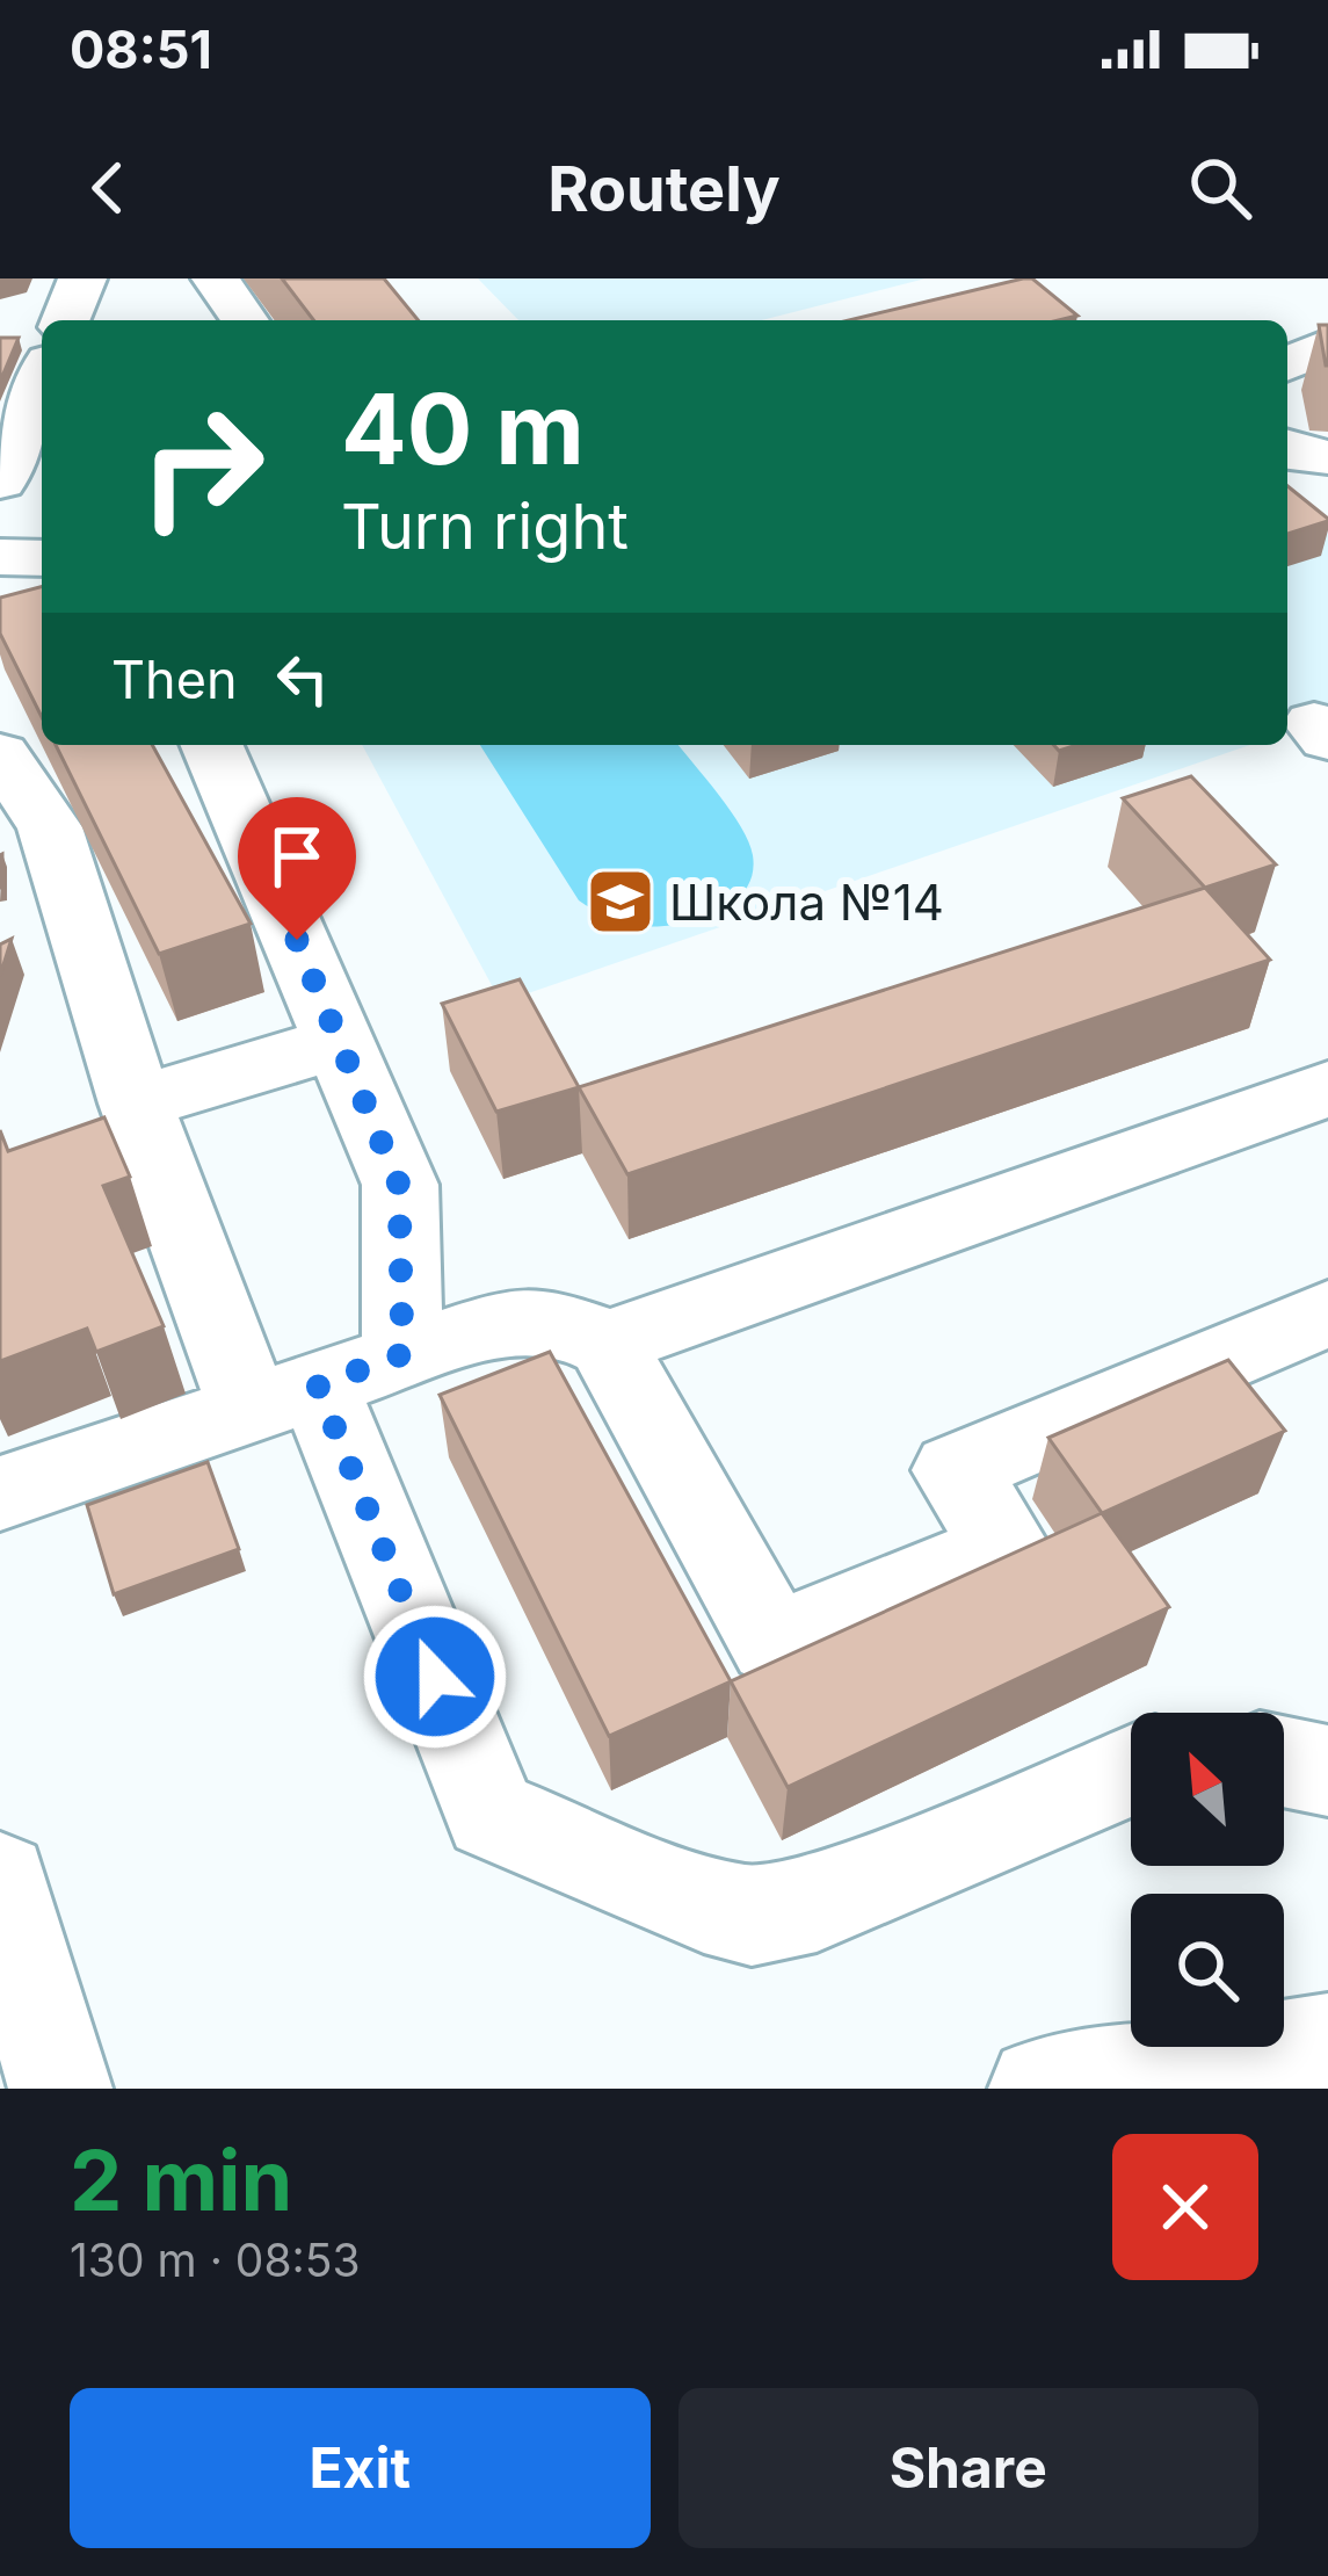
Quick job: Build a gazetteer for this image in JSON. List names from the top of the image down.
{
  "places": {
    "school or university": ["Школа №14"]
  },
  "north": "top left",
  "page": {
    "status": "08:51",
    "header": "Routely",
    "turn": ["40 m", "Turn right"],
    "then": "Then",
    "heading": ["2 min", "130 m · 08:53"],
    "buttons": ["Exit", "Share"]
  }
}
